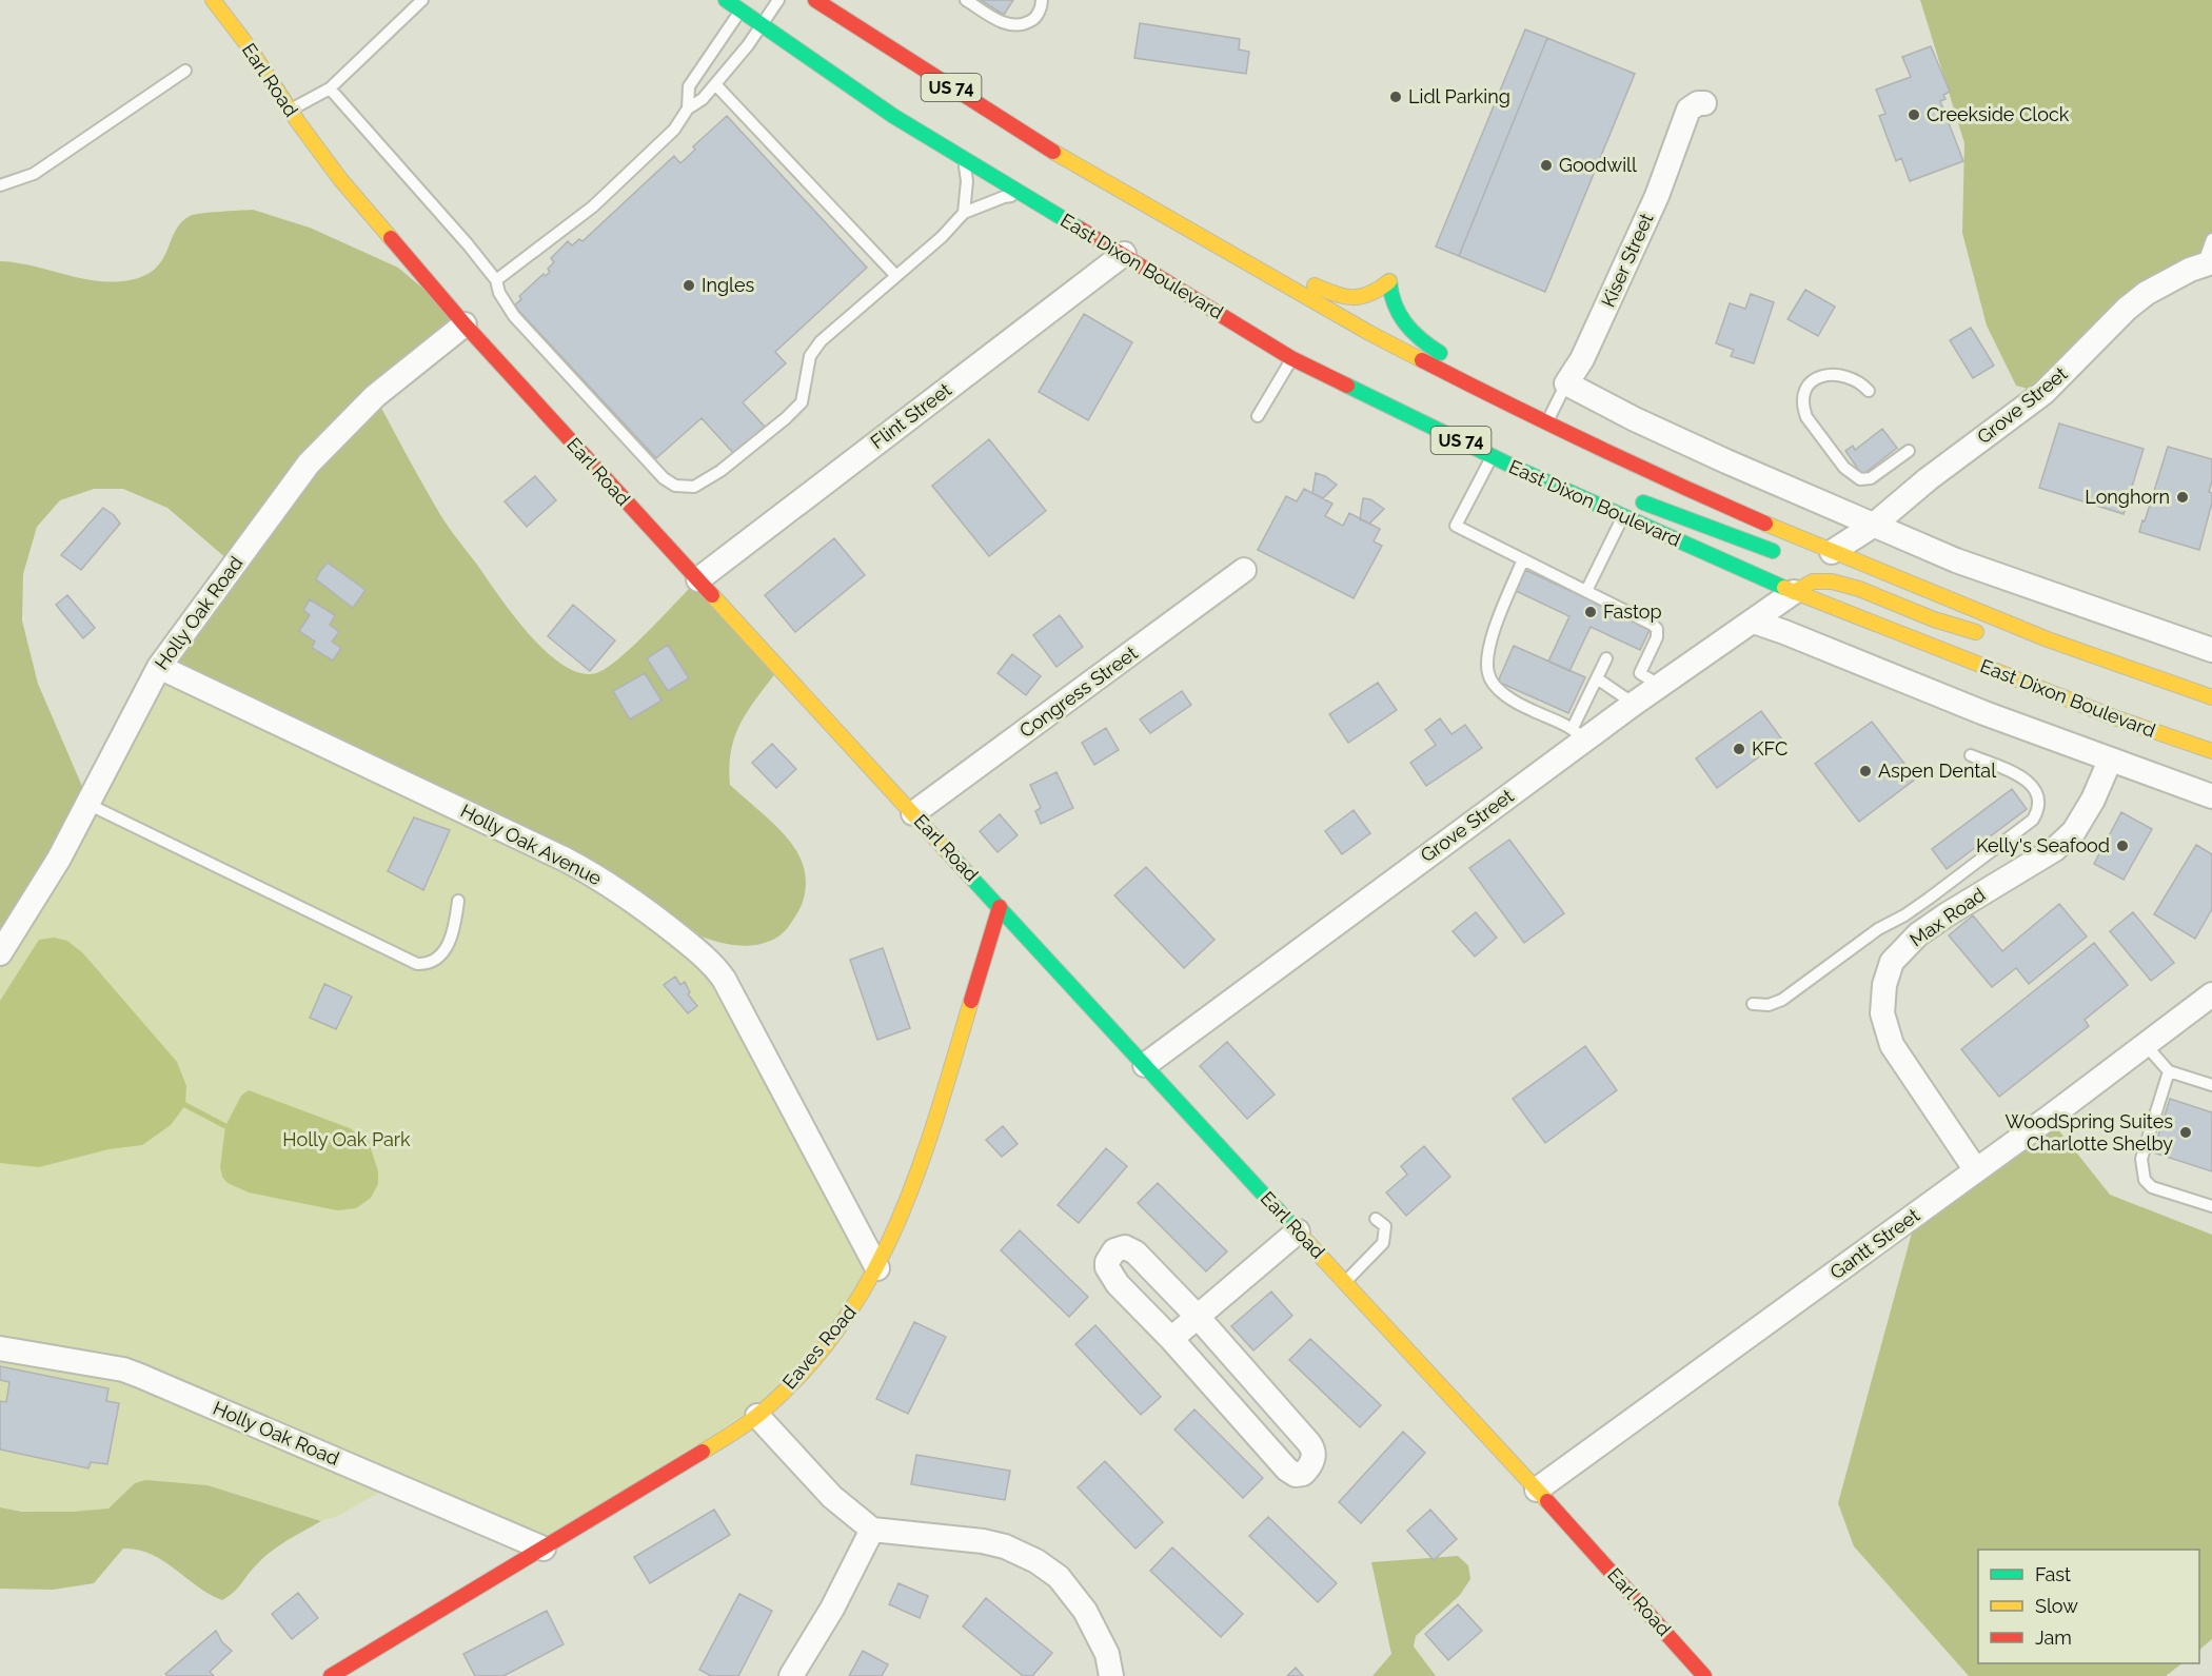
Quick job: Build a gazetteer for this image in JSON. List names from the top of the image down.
{
  "streets": {
    "main road": [
      "Earl Road",
      "US 74",
      "East Dixon Boulevard",
      "Eaves Road"
    ],
    "street": [
      "Kiser Street",
      "Grove Street",
      "Flint Street",
      "Holly Oak Road",
      "Congress Street",
      "Holly Oak Avenue",
      "Max Road",
      "Gantt Street"
    ]
  },
  "crossings": [
    ["Earl Road", "Grove Street"],
    ["Earl Road", "Flint Street"],
    ["Earl Road", "Holly Oak Road"],
    ["Earl Road", "Congress Street"],
    ["Earl Road", "Gantt Street"],
    ["Earl Road", "Eaves Road"],
    ["US 74", "Kiser Street"],
    ["US 74", "Grove Street"],
    ["East Dixon Boulevard", "Grove Street"],
    ["East Dixon Boulevard", "Flint Street"],
    ["Holly Oak Road", "Holly Oak Avenue"],
    ["Holly Oak Road", "Eaves Road"],
    ["Holly Oak Avenue", "Eaves Road"],
    ["Max Road", "Gantt Street"]
  ],
  "parks": ["Holly Oak Park"],
  "places": [
    "Lidl Parking",
    "Creekside Clock",
    "Goodwill",
    "Ingles",
    "Longhorn",
    "Fastop",
    "KFC",
    "Aspen Dental",
    "Kelly's Seafood",
    "WoodSpring Suites Charlotte Shelby"
  ],
  "legend": ["Fast", "Slow", "Jam"]
}
